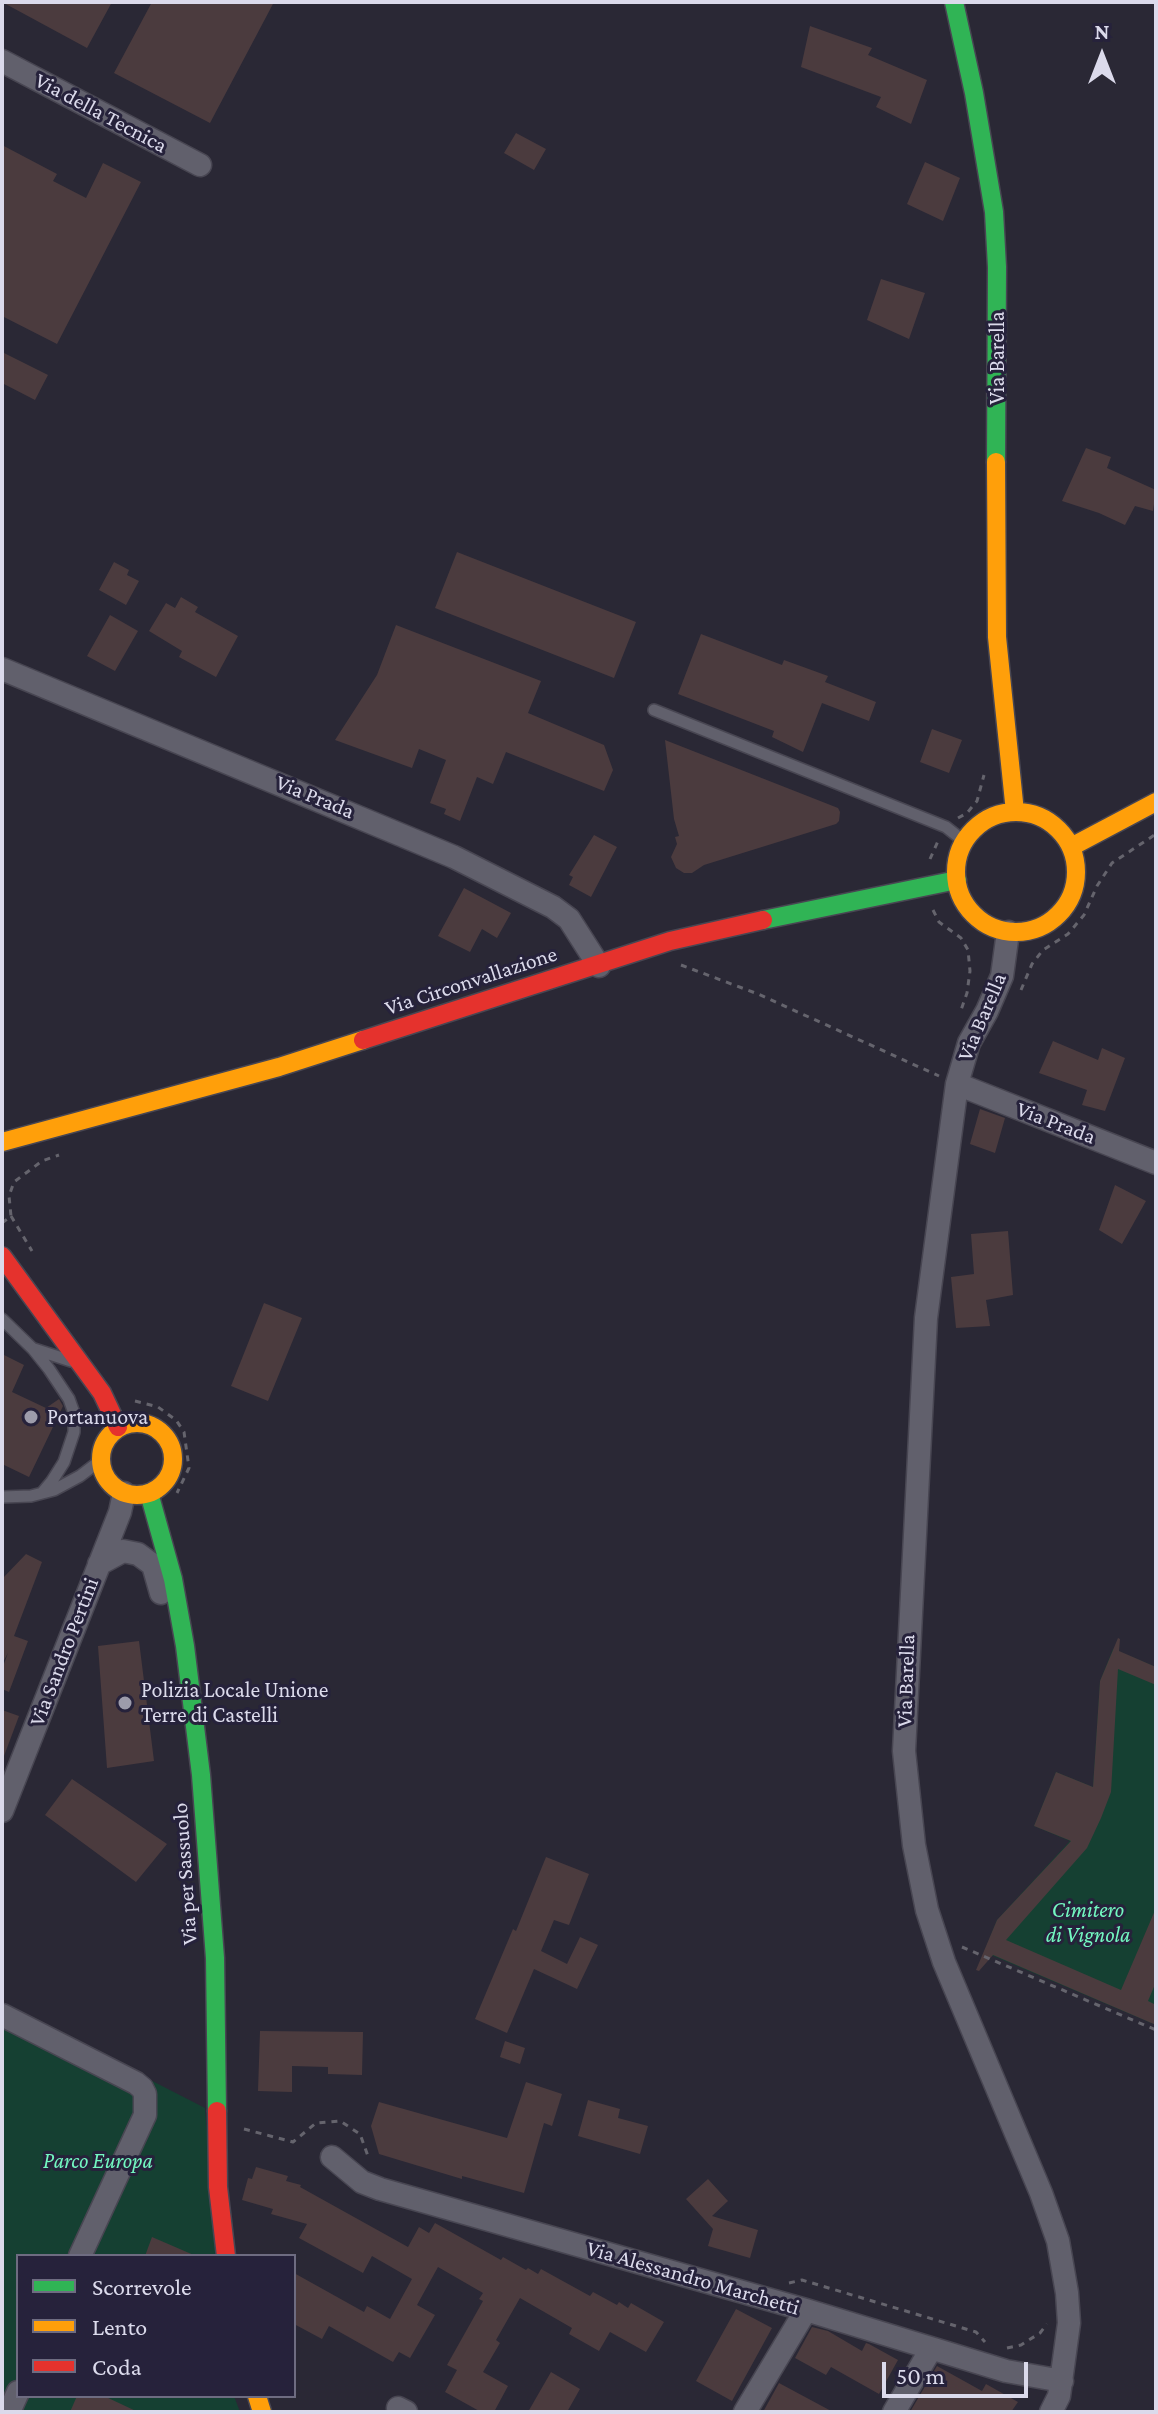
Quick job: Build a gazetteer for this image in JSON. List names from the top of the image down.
{
  "streets": {
    "main road": ["Via Barella", "Via Circonvallazione", "Via per Sassuolo"],
    "street": [
      "Via della Tecnica",
      "Via Prada",
      "Via Sandro Pertini",
      "Via Alessandro Marchetti"
    ]
  },
  "crossings": [
    ["Via Barella", "Via Prada"],
    ["Via Barella", "Via Circonvallazione"],
    ["Via Barella", "Via Alessandro Marchetti"],
    ["Via Prada", "Via Circonvallazione"],
    ["Via Sandro Pertini", "Via per Sassuolo"]
  ],
  "parks": ["Cimitero di Vignola", "Parco Europa"],
  "places": ["Portanuova", "Polizia Locale Unione Terre di Castelli"],
  "legend": ["Scorrevole", "Lento", "Coda"],
  "scale_bar": "50 m",
  "north": "top"
}
